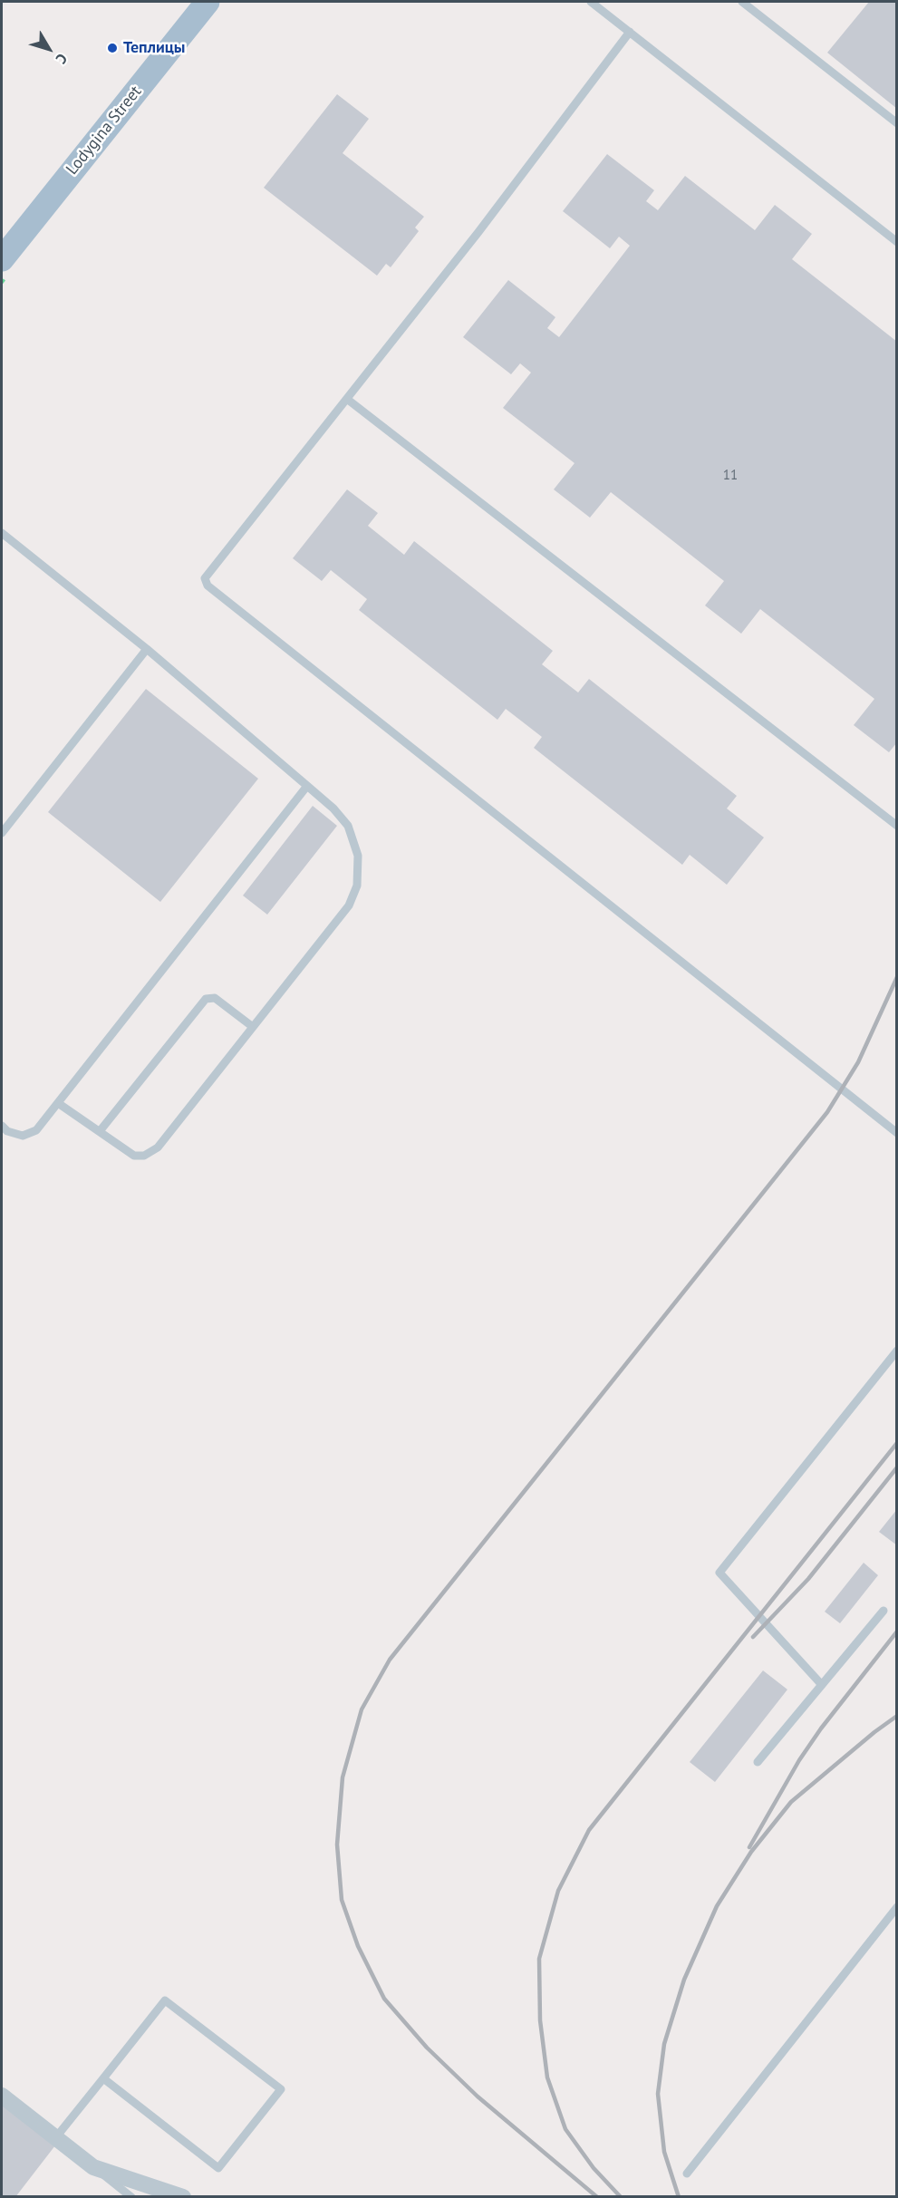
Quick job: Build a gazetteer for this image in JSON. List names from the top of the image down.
{
  "streets": {
    "main road": ["Lodygina Street"]
  },
  "places": ["Теплицы"],
  "house_numbers": ["11"],
  "north": "bottom right"
}
